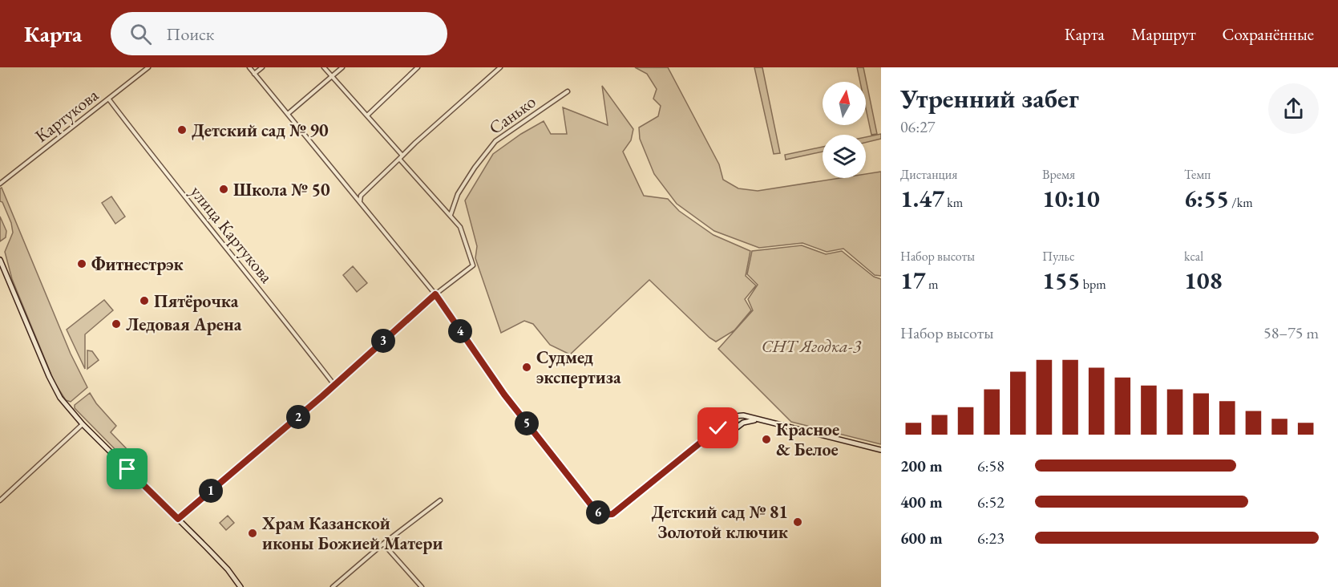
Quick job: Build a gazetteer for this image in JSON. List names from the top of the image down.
{
  "streets": {
    "street": ["Санько", "Картукова", "улица Картукова"]
  },
  "crossings": [
    ["Картукова", "улица Картукова"]
  ],
  "parks": ["СНТ Ягодка-3"],
  "places": [
    "Детский сад № 90",
    "Школа № 50",
    "Фитнестрэк",
    "Пятёрочка",
    "Ледовая Арена",
    "Судмед экспертиза",
    "Красное & Белое",
    "Детский сад № 81 Золотой ключик",
    "Храм Казанской иконы Божией Матери"
  ],
  "north": "top",
  "page": {
    "header": "Карта",
    "search": "Поиск",
    "nav": ["Карта", "Маршрут", "Сохранённые"],
    "heading": ["Утренний забег", "06:27"],
    "stats": [
      ["Дистанция", "1.47 km"],
      ["Время", "10:10"],
      ["Темп", "6:55 /km"],
      ["Набор высоты", "17 m"],
      ["Пульс", "155 bpm"],
      ["kcal", "108"]
    ],
    "chart": ["Набор высоты", "58–75 m"],
    "pins": [
      "4",
      "3",
      "2",
      "5",
      "1",
      "6"
    ],
    "list": [
      {
        "name": "200 m",
        "note": "6:58"
      },
      {
        "name": "400 m",
        "note": "6:52"
      },
      {
        "name": "600 m",
        "note": "6:23"
      }
    ]
  }
}
